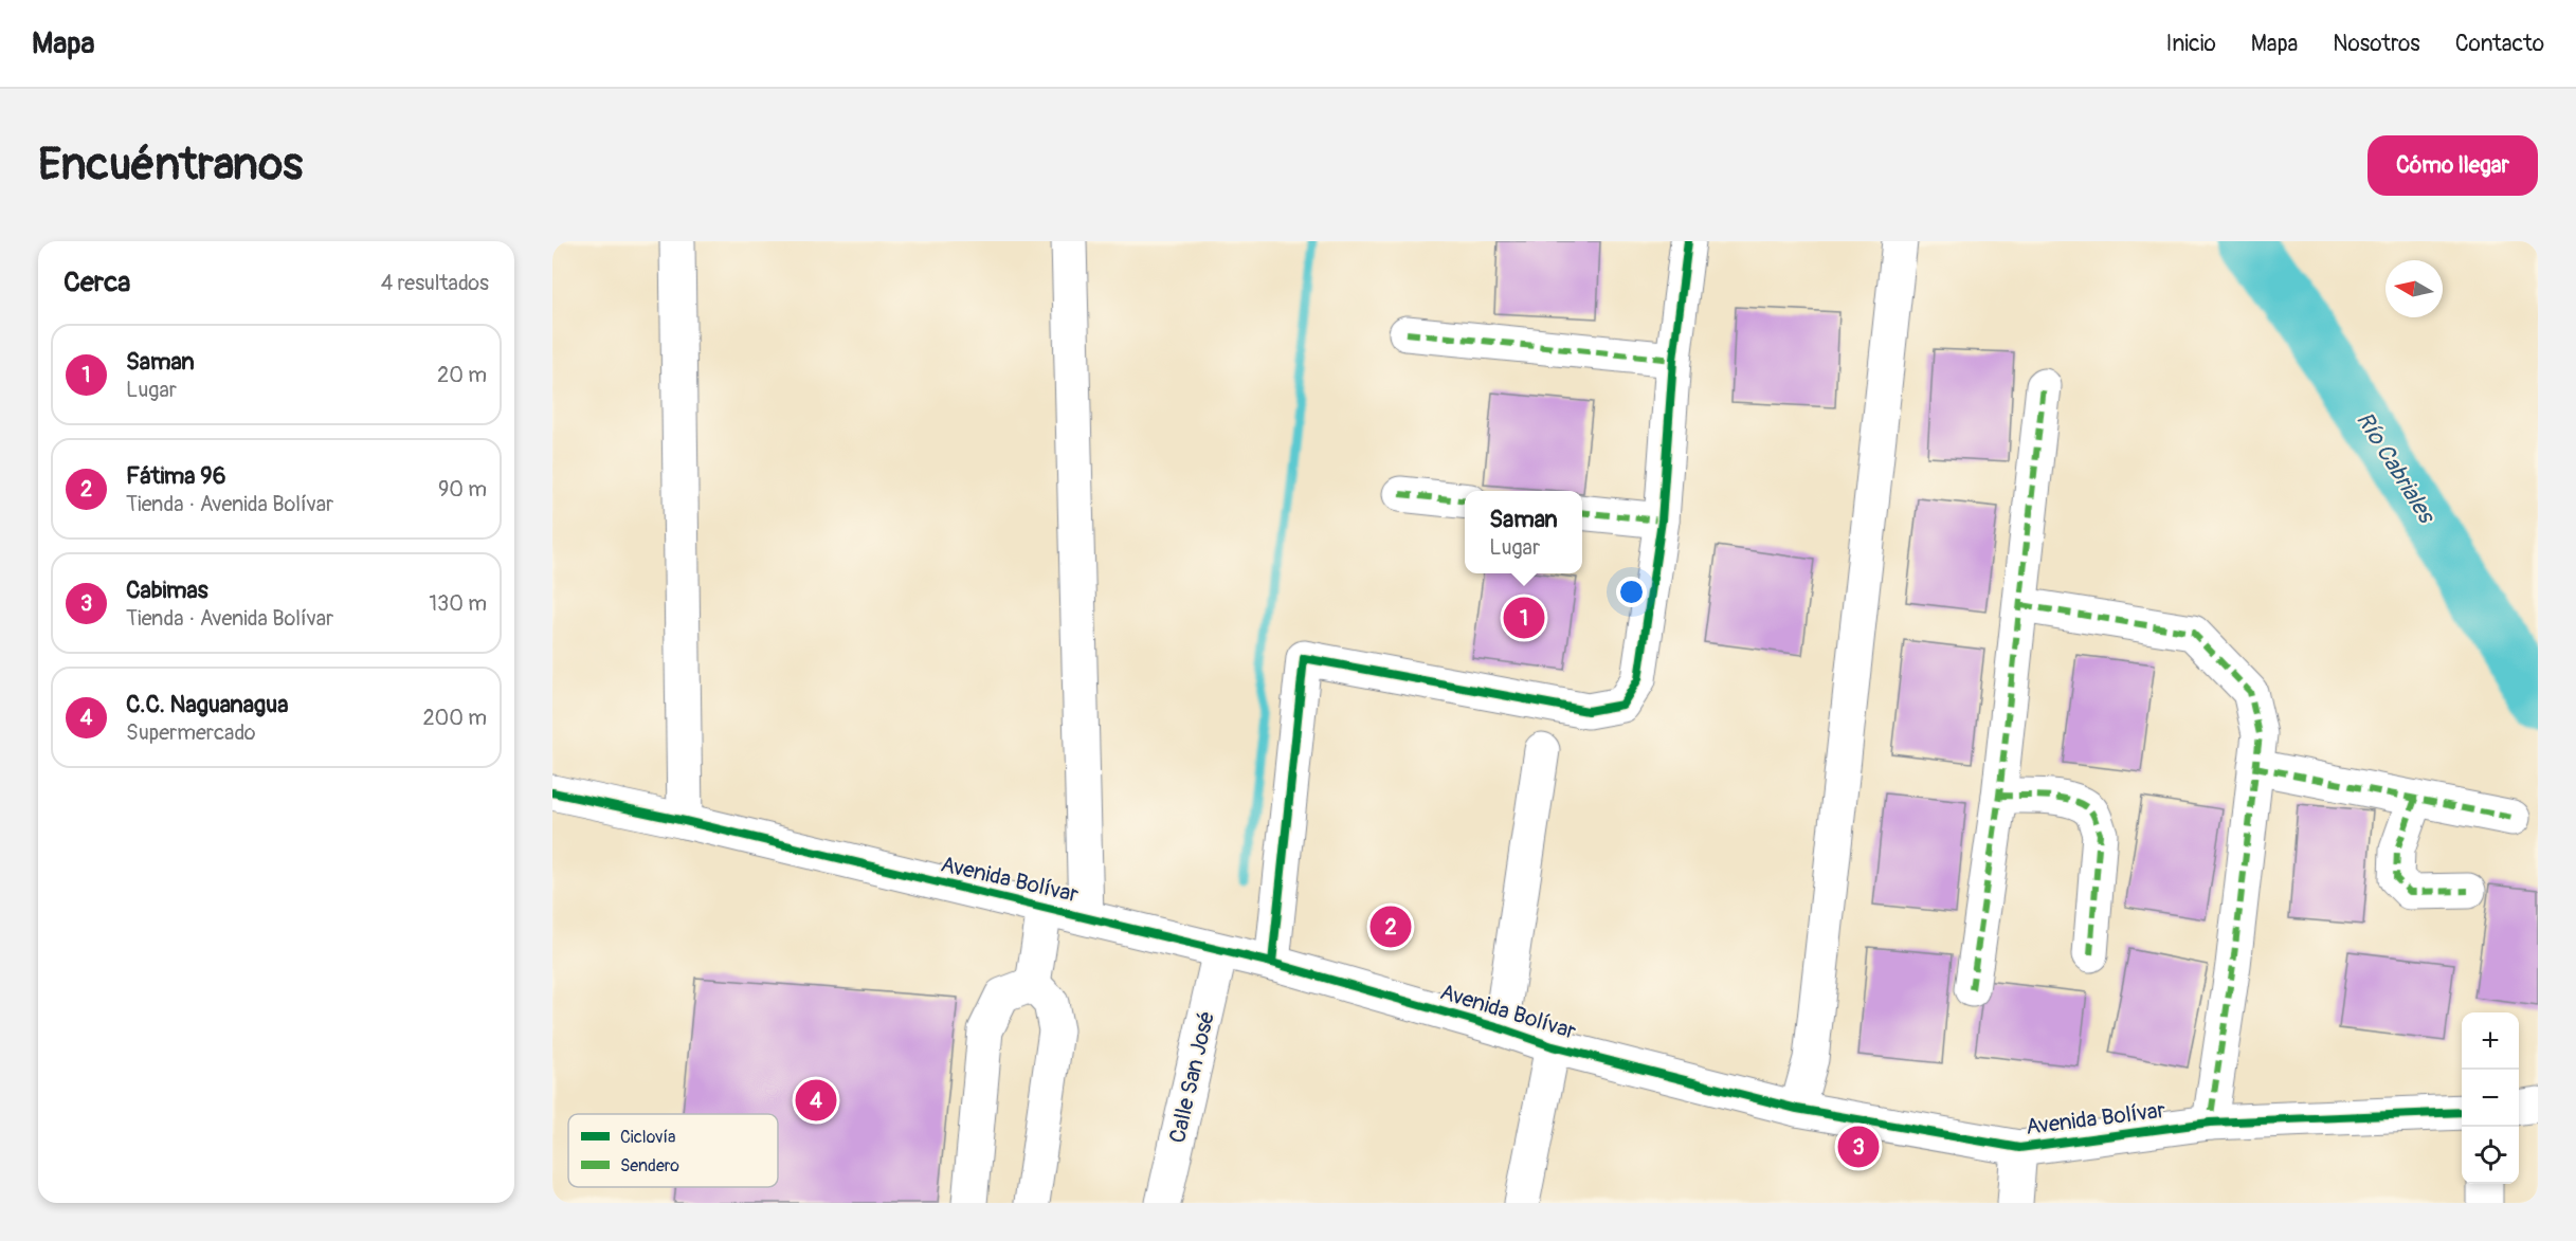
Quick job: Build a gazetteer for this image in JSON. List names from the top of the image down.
{
  "streets": {
    "street": ["Avenida Bolívar", "Calle San José"]
  },
  "crossings": [
    ["Avenida Bolívar", "Calle San José"]
  ],
  "water": ["Río Cabriales"],
  "legend": ["Ciclovía", "Sendero"],
  "north": "left",
  "page": {
    "header": "Mapa",
    "nav": [
      "Inicio",
      "Mapa",
      "Nosotros",
      "Contacto"
    ],
    "buttons": "Cómo llegar",
    "title": "Encuéntranos",
    "heading": ["Cerca", "4 resultados"],
    "list": [
      {
        "mark": "1",
        "name": "Saman",
        "note": "Lugar",
        "value": "20 m"
      },
      {
        "mark": "2",
        "name": "Fátima 96",
        "note": "Tienda · Avenida Bolívar",
        "value": "90 m"
      },
      {
        "mark": "3",
        "name": "Cabimas",
        "note": "Tienda · Avenida Bolívar",
        "value": "130 m"
      },
      {
        "mark": "4",
        "name": "C.C. Naguanagua",
        "note": "Supermercado",
        "value": "200 m"
      }
    ],
    "popup": ["Saman", "Lugar"],
    "pins": [
      "1",
      "2",
      "4",
      "3"
    ],
    "map_buttons": ["+", "−"]
  }
}
